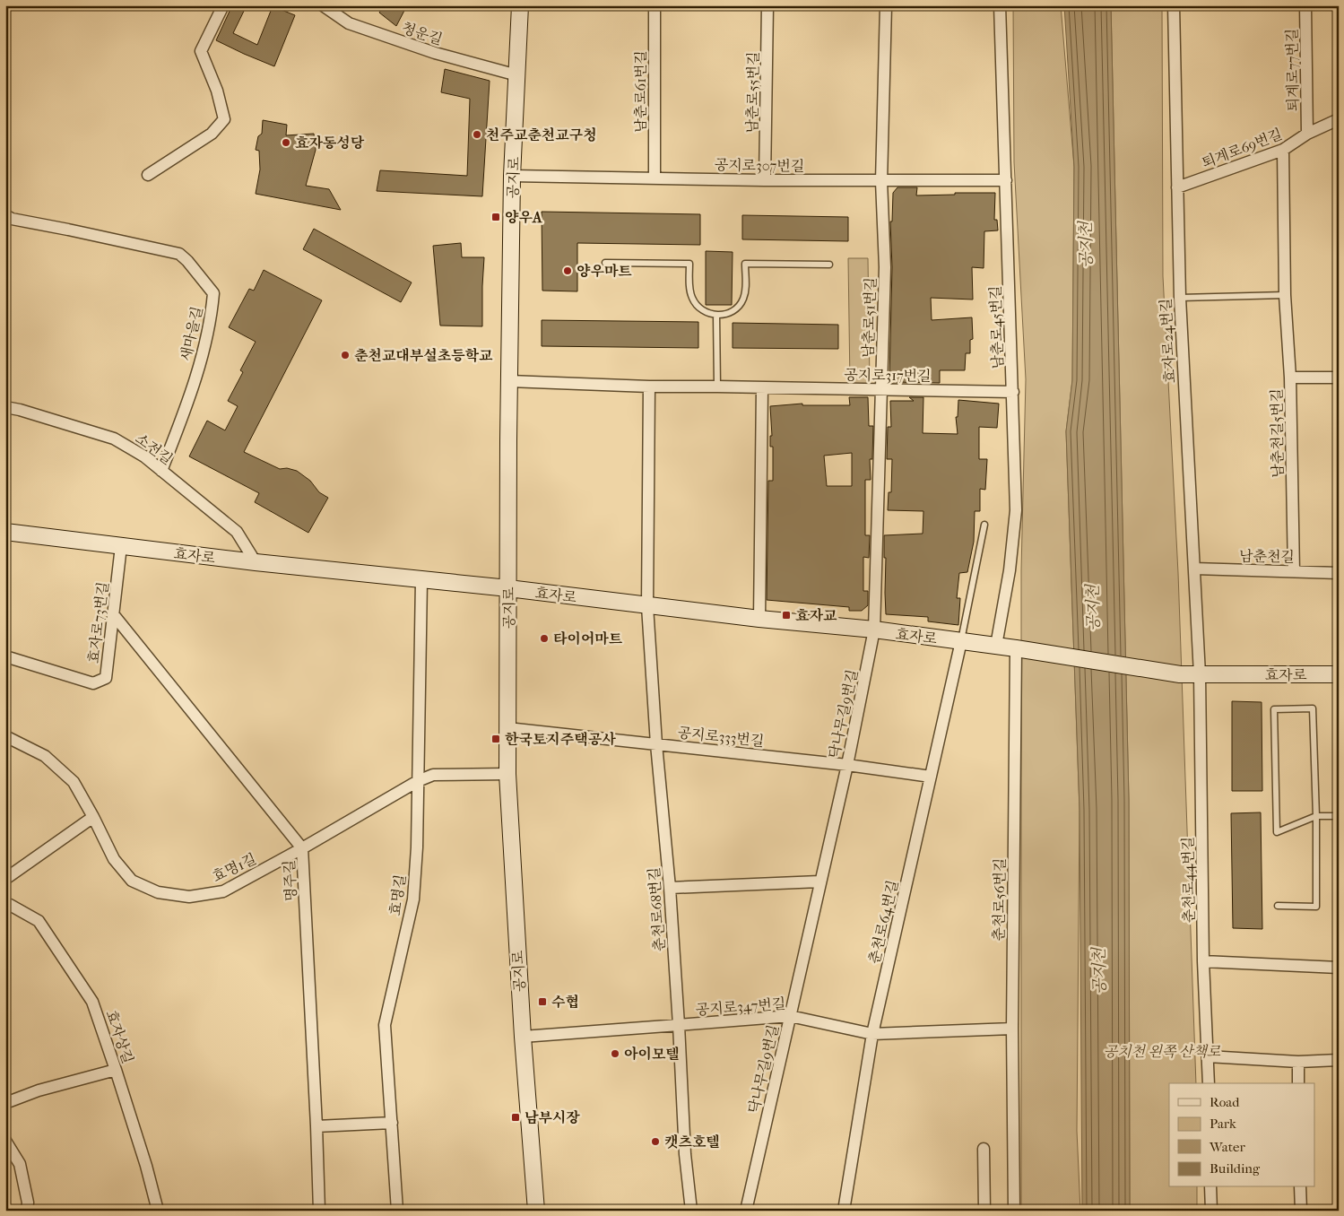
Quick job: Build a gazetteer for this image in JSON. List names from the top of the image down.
{
  "streets": {
    "street": [
      "청운길",
      "퇴계로77번길",
      "남춘로61번길",
      "남춘로55번길",
      "퇴계로69번길",
      "공지로307번길",
      "공지로",
      "남춘로51번길",
      "남춘로45번길",
      "새마을길",
      "효자로24번길",
      "공지로317번길",
      "남춘천길5번길",
      "소전길",
      "효자로",
      "남춘천길",
      "효자로73번길",
      "닥나무길9번길",
      "공지로333번길",
      "효명1길",
      "춘천로44번길",
      "명주길",
      "효명길",
      "춘천로56번길",
      "춘천로68번길",
      "춘천로64번길",
      "공지로347번길",
      "효자상길"
    ]
  },
  "crossings": [
    ["청운길", "공지로"],
    ["퇴계로77번길", "퇴계로69번길"],
    ["남춘로61번길", "공지로307번길"],
    ["남춘로55번길", "공지로307번길"],
    ["퇴계로69번길", "효자로24번길"],
    ["퇴계로69번길", "남춘천길5번길"],
    ["공지로307번길", "공지로"],
    ["공지로307번길", "남춘로51번길"],
    ["공지로307번길", "남춘로45번길"],
    ["공지로", "공지로317번길"],
    ["공지로", "효자로"],
    ["공지로", "공지로333번길"],
    ["공지로", "효명1길"],
    ["공지로", "공지로347번길"],
    ["남춘로51번길", "공지로317번길"],
    ["남춘로51번길", "효자로"],
    ["남춘로51번길", "닥나무길9번길"],
    ["남춘로45번길", "공지로317번길"],
    ["남춘로45번길", "효자로"],
    ["새마을길", "소전길"],
    ["효자로24번길", "효자로"],
    ["효자로24번길", "남춘천길"],
    ["효자로24번길", "춘천로44번길"],
    ["남춘천길5번길", "남춘천길"],
    ["소전길", "효자로"],
    ["효자로", "효자로73번길"],
    ["효자로", "닥나무길9번길"],
    ["효자로", "춘천로44번길"],
    ["효자로", "효명길"],
    ["효자로", "춘천로56번길"],
    ["효자로", "춘천로68번길"],
    ["효자로", "춘천로64번길"],
    ["효자로73번길", "명주길"],
    ["닥나무길9번길", "공지로333번길"],
    ["닥나무길9번길", "공지로347번길"],
    ["공지로333번길", "춘천로68번길"],
    ["공지로333번길", "춘천로64번길"],
    ["효명1길", "명주길"],
    ["효명1길", "효명길"],
    ["춘천로56번길", "공지로347번길"],
    ["춘천로68번길", "공지로347번길"],
    ["춘천로64번길", "공지로347번길"]
  ],
  "water": ["공지천"],
  "parks": ["공치천 왼쪽 산책로"],
  "places": {
    "other": [
      "천주교춘천교구청",
      "효자동성당",
      "양우마트",
      "춘천교대부설초등학교",
      "타이어마트",
      "아이모텔",
      "캣츠호텔"
    ],
    "transit": [
      "양우A",
      "효자교",
      "한국토지주택공사",
      "수협",
      "남부시장"
    ]
  },
  "legend": [
    "Road",
    "Park",
    "Water",
    "Building"
  ]
}
